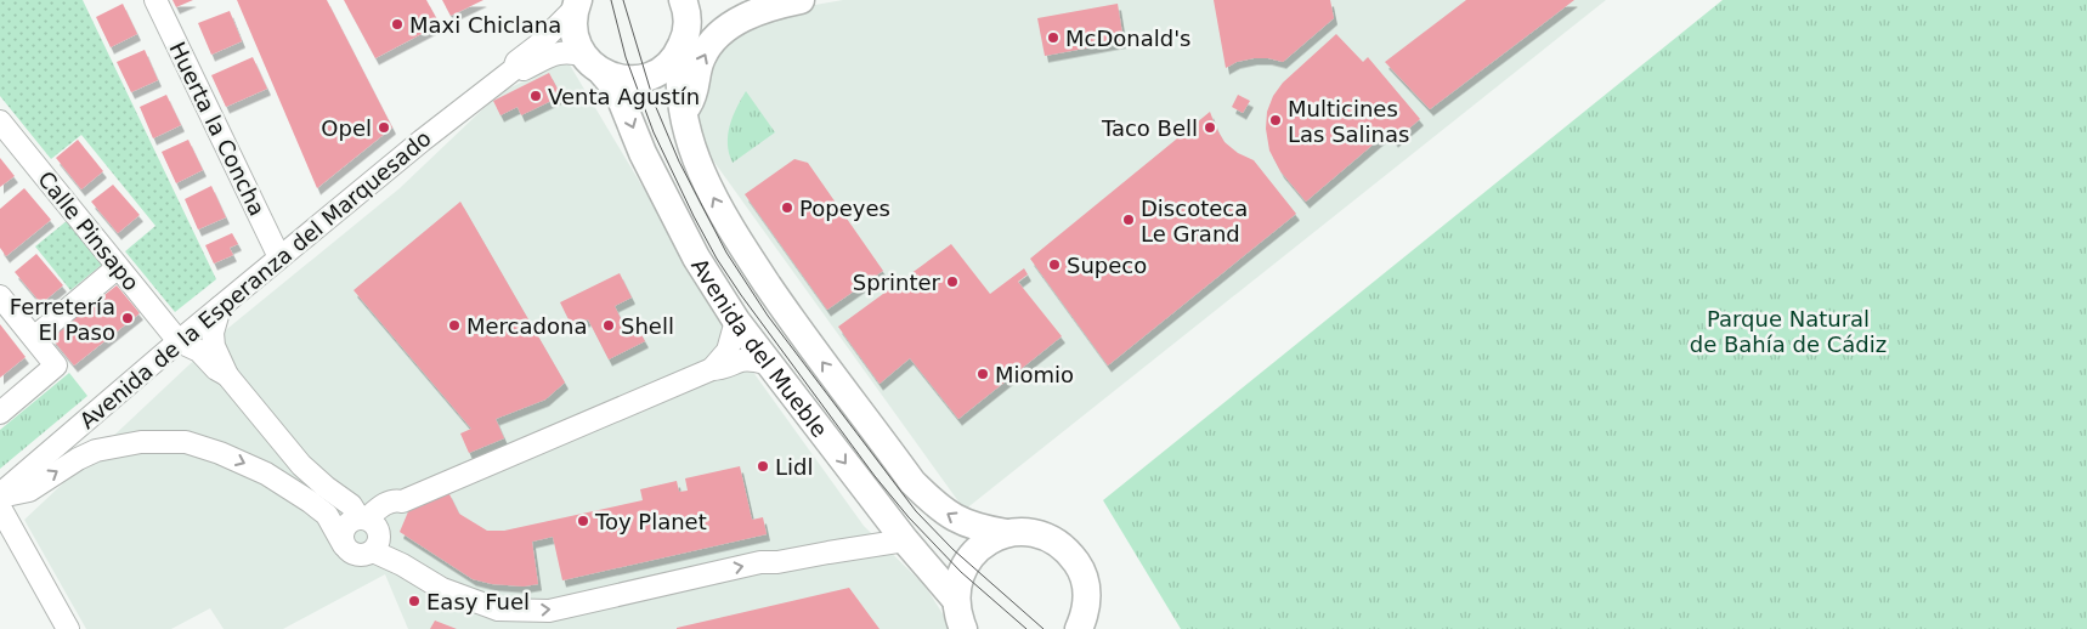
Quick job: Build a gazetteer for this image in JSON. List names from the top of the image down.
{
  "streets": {
    "main road": ["Avenida del Mueble"],
    "street": ["Huerta la Concha", "Calle Pinsapo", "Avenida de la Esperanza del Marquesado"]
  },
  "crossings": [
    ["Huerta la Concha", "Avenida de la Esperanza del Marquesado"],
    ["Calle Pinsapo", "Avenida de la Esperanza del Marquesado"]
  ],
  "parks": ["Parque Natural de Bahía de Cádiz"],
  "places": [
    "Maxi Chiclana",
    "McDonald's",
    "Venta Agustín",
    "Multicines Las Salinas",
    "Opel",
    "Taco Bell",
    "Popeyes",
    "Discoteca Le Grand",
    "Supeco",
    "Sprinter",
    "Ferretería El Paso",
    "Mercadona",
    "Shell",
    "Miomio",
    "Lidl",
    "Toy Planet",
    "Easy Fuel"
  ]
}
